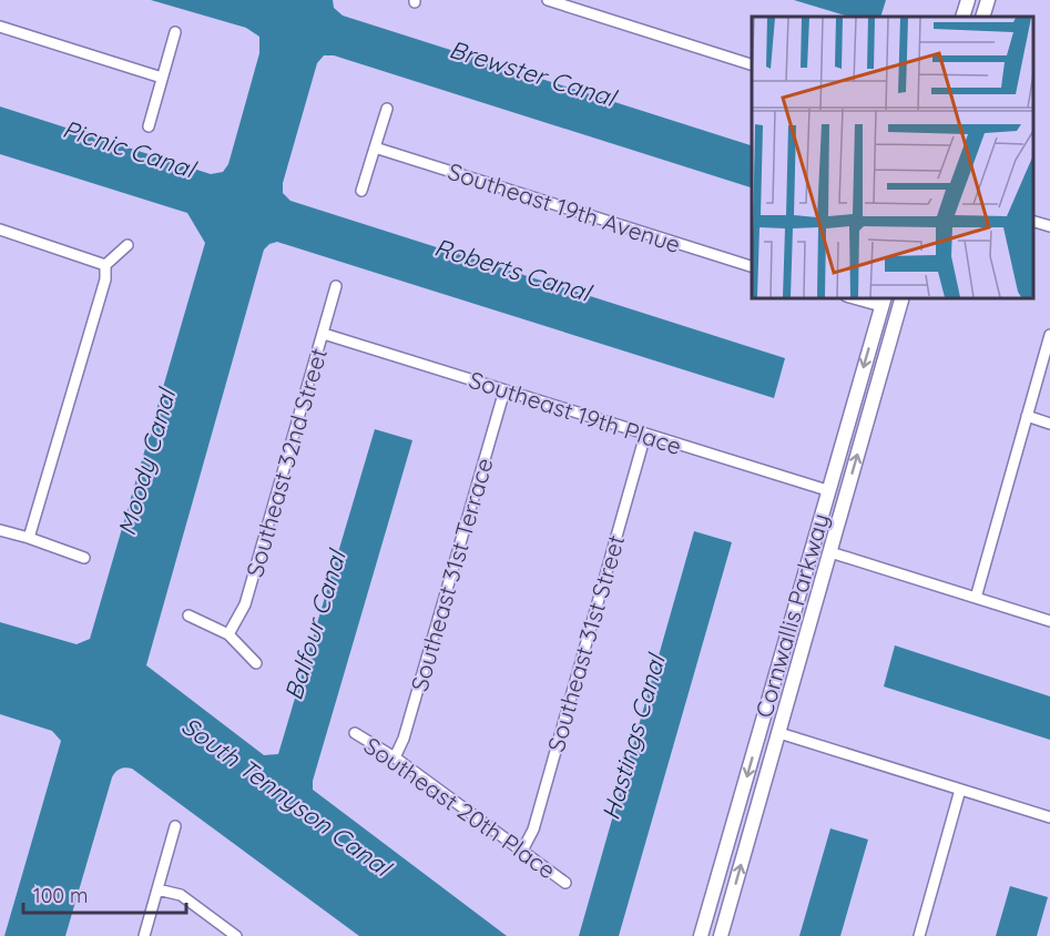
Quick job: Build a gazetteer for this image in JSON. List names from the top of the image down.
{
  "streets": {
    "street": [
      "Southeast 19th Avenue",
      "Southeast 19th Place",
      "Southeast 32nd Street",
      "Southeast 31st Terrace",
      "Cornwallis Parkway",
      "Southeast 31st Street",
      "Southeast 20th Place"
    ]
  },
  "crossings": [
    ["Southeast 19th Place", "Southeast 32nd Street"],
    ["Southeast 19th Place", "Southeast 31st Terrace"],
    ["Southeast 19th Place", "Cornwallis Parkway"],
    ["Southeast 19th Place", "Southeast 31st Street"],
    ["Southeast 31st Terrace", "Southeast 20th Place"],
    ["Southeast 31st Street", "Southeast 20th Place"]
  ],
  "water": [
    "Brewster Canal",
    "Picnic Canal",
    "Roberts Canal",
    "Moody Canal",
    "Balfour Canal",
    "Hastings Canal",
    "South Tennyson Canal"
  ],
  "scale_bar": "100 m"
}
